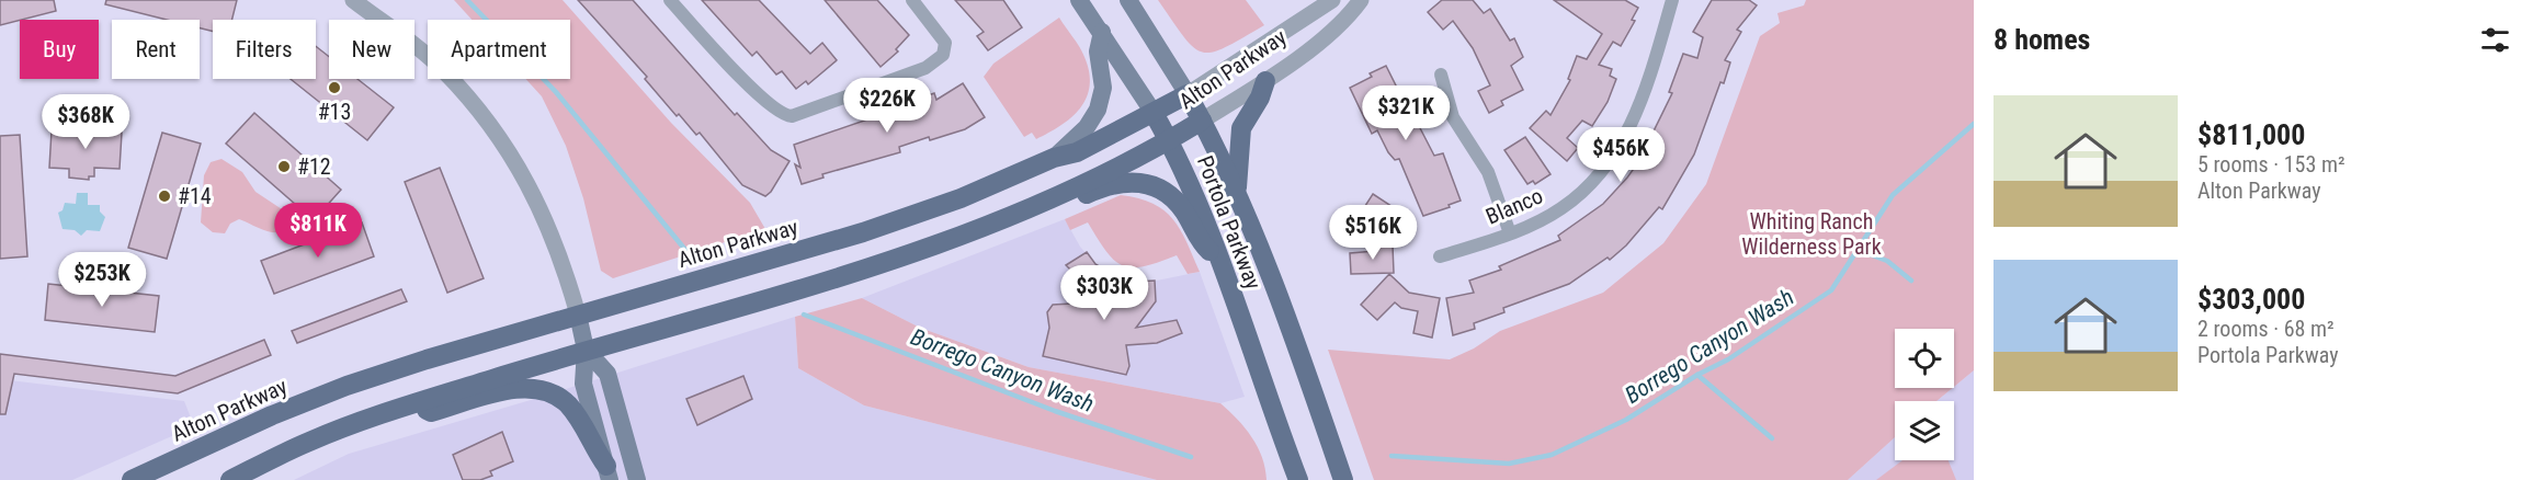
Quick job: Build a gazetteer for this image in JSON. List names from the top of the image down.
{
  "streets": {
    "main road": ["Alton Parkway", "Portola Parkway"],
    "street": ["Blanco"]
  },
  "crossings": [
    ["Alton Parkway", "Portola Parkway"]
  ],
  "water": ["Borrego Canyon Wash"],
  "parks": ["Whiting Ranch Wilderness Park"],
  "places": ["#13", "#12", "#14"],
  "page": {
    "heading": "8 homes",
    "chip": [
      "Buy",
      "Rent",
      "Filters",
      "New",
      "Apartment"
    ],
    "price": [
      "$226K",
      "$321K",
      "$368K",
      "$456K",
      "$811K",
      "$516K",
      "$253K",
      "$303K"
    ],
    "list": [
      {
        "name": "$811,000",
        "note": "5 rooms · 153 m² · Alton Parkway"
      },
      {
        "name": "$303,000",
        "note": "2 rooms · 68 m² · Portola Parkway"
      }
    ]
  }
}
